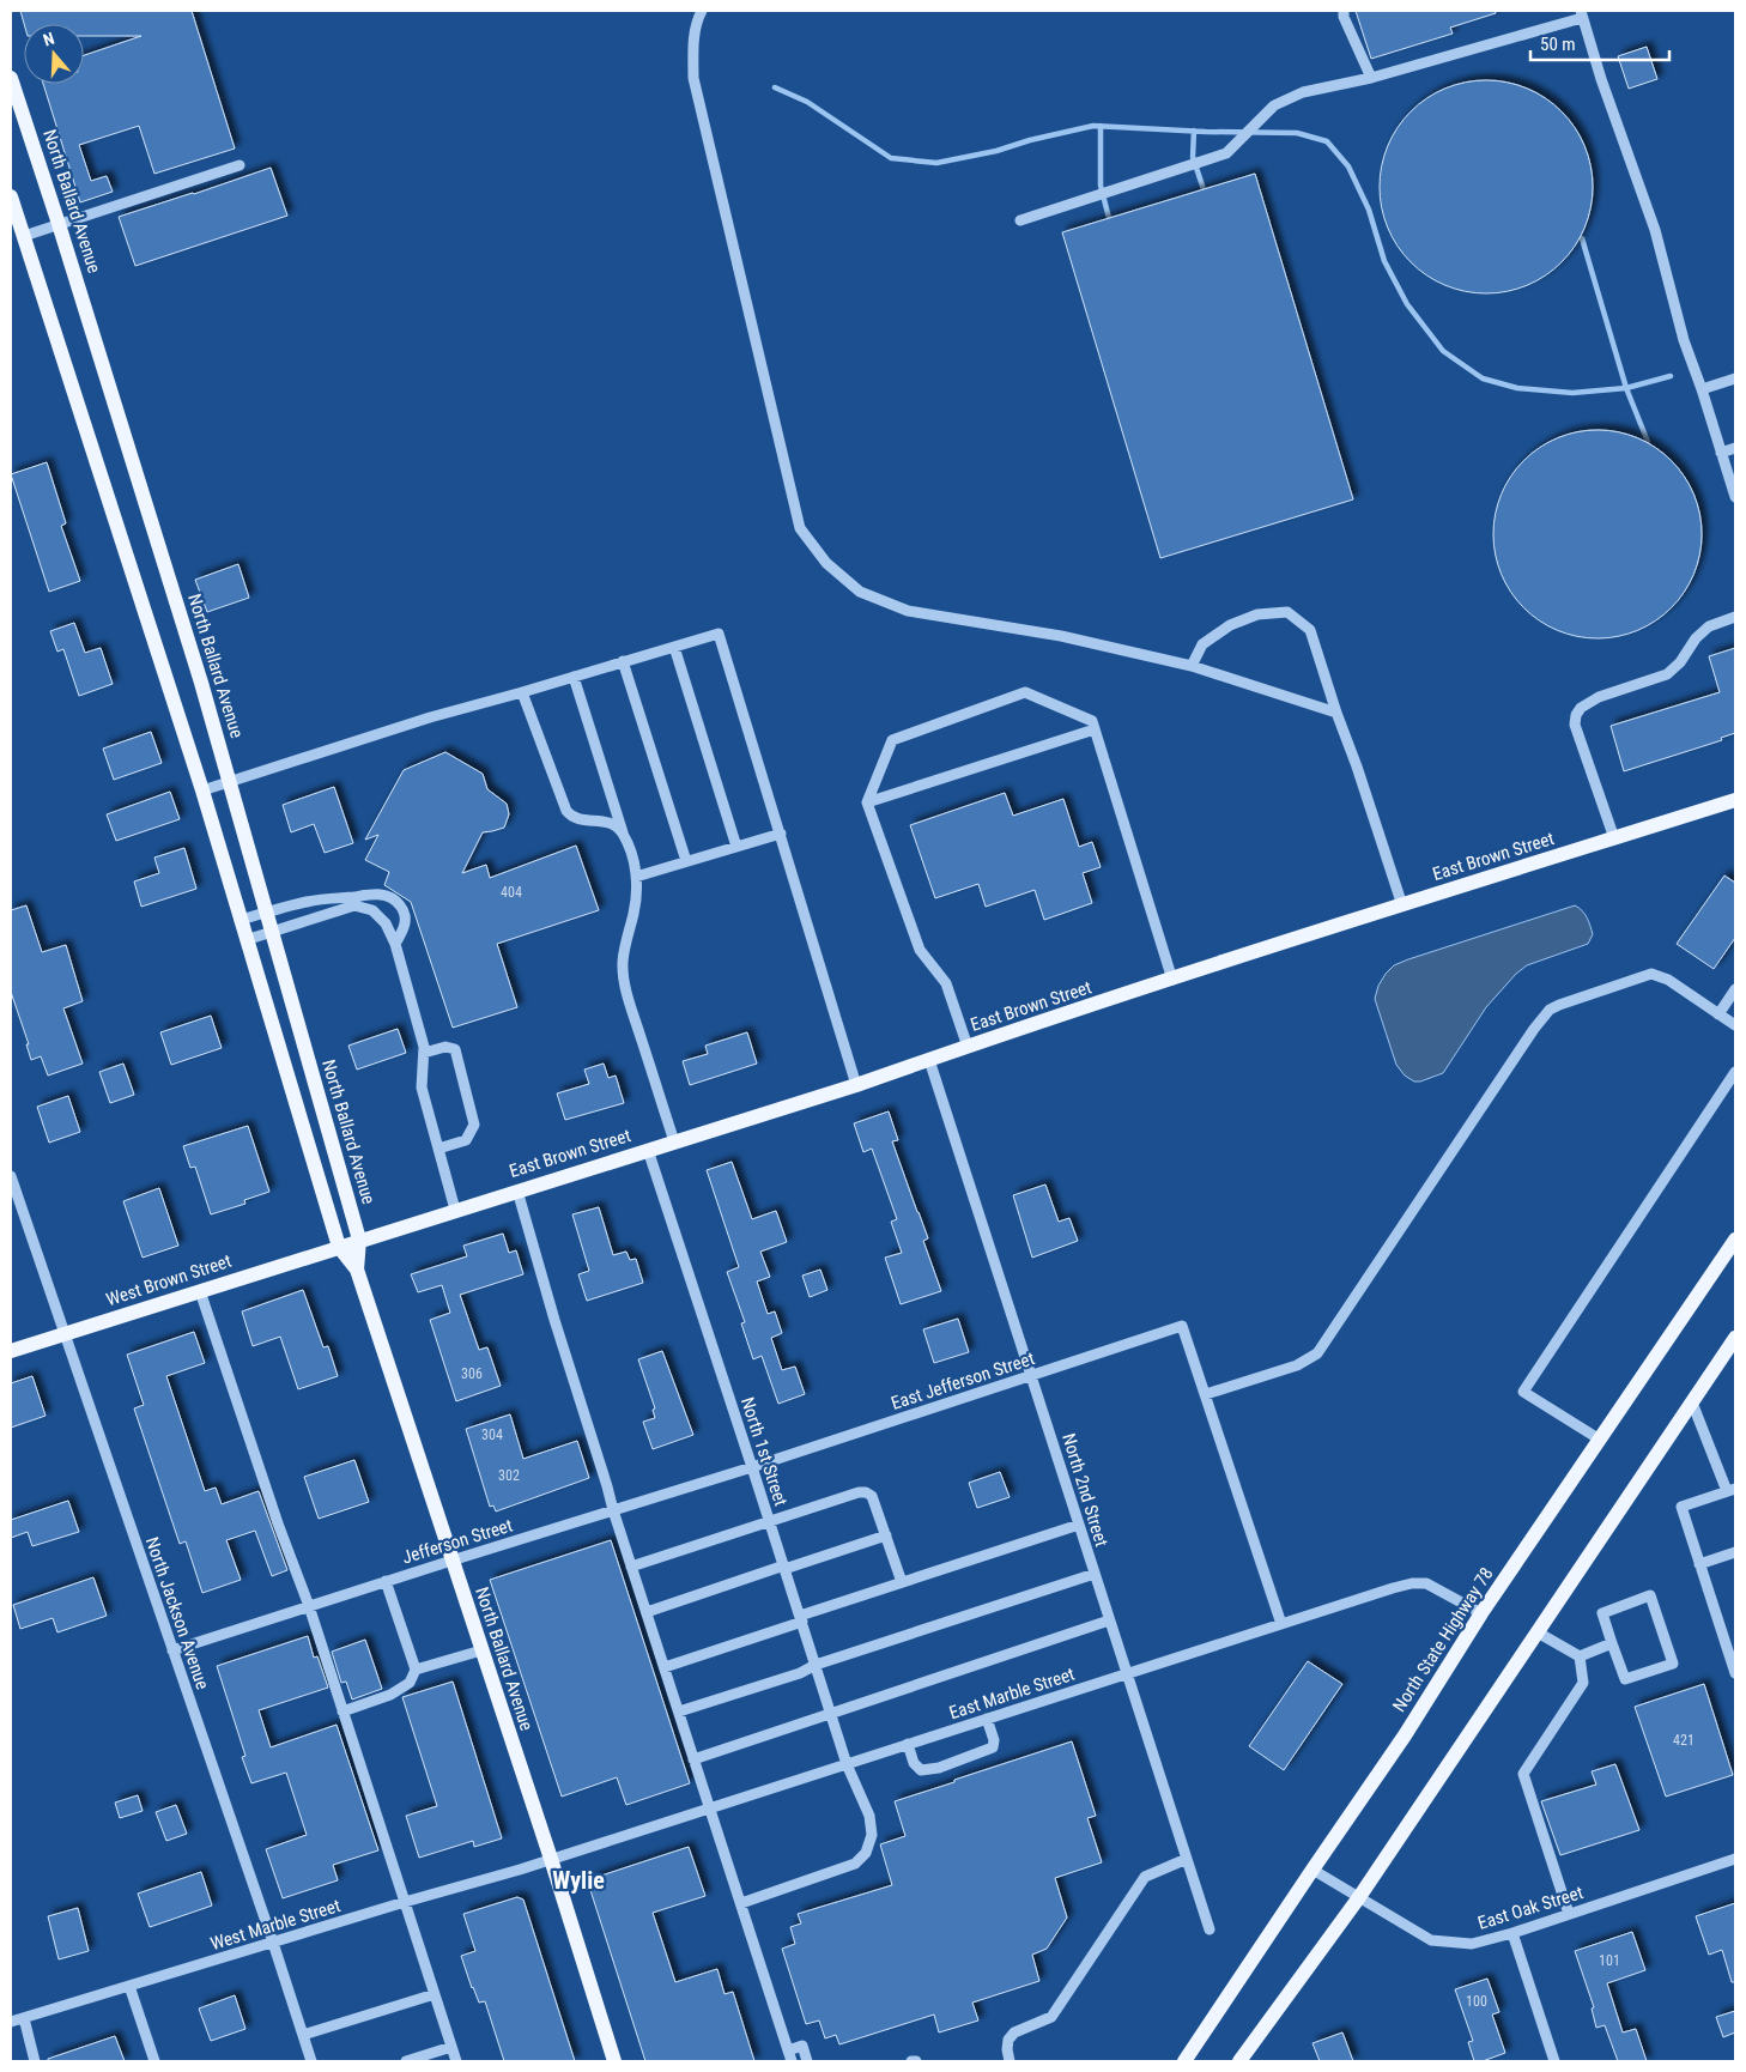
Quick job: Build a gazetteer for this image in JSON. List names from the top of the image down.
{
  "streets": {
    "main road": [
      "North Ballard Avenue",
      "East Brown Street",
      "West Brown Street",
      "North State Highway 78"
    ],
    "street": [
      "East Jefferson Street",
      "North 1st Street",
      "North 2nd Street",
      "Jefferson Street",
      "North Jackson Avenue",
      "East Marble Street",
      "East Oak Street",
      "West Marble Street"
    ]
  },
  "crossings": [
    ["North Ballard Avenue", "East Brown Street"],
    ["North Ballard Avenue", "West Brown Street"],
    ["North Ballard Avenue", "Jefferson Street"],
    ["North Ballard Avenue", "East Marble Street"],
    ["North Ballard Avenue", "West Marble Street"],
    ["East Brown Street", "West Brown Street"],
    ["East Brown Street", "North 1st Street"],
    ["East Brown Street", "North 2nd Street"],
    ["West Brown Street", "North Jackson Avenue"],
    ["East Jefferson Street", "North 1st Street"],
    ["East Jefferson Street", "North 2nd Street"],
    ["East Jefferson Street", "Jefferson Street"],
    ["North 1st Street", "Jefferson Street"],
    ["North 1st Street", "East Marble Street"],
    ["North 2nd Street", "East Marble Street"],
    ["Jefferson Street", "North Jackson Avenue"],
    ["North Jackson Avenue", "West Marble Street"],
    ["North State Highway 78", "East Marble Street"],
    ["North State Highway 78", "East Oak Street"],
    ["East Marble Street", "West Marble Street"]
  ],
  "districts": ["Wylie"],
  "house_numbers": [
    "404",
    "306",
    "304",
    "302",
    "421",
    "101",
    "100"
  ],
  "scale_bar": "50 m",
  "north": "top"
}
